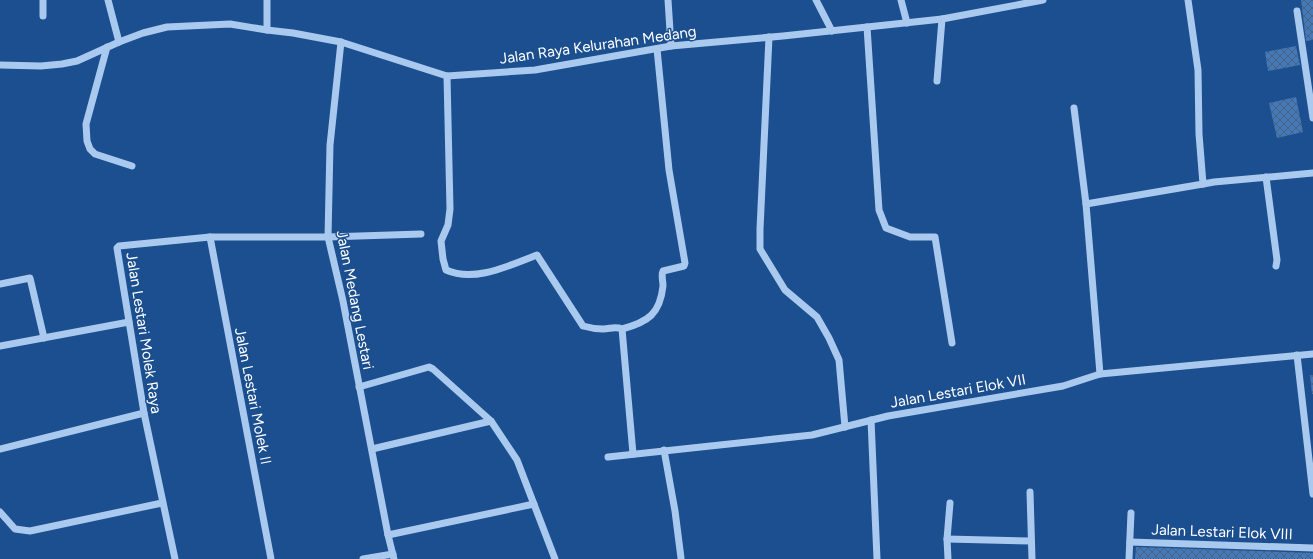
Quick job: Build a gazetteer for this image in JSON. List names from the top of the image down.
{
  "streets": {
    "street": [
      "Jalan Raya Kelurahan Medang",
      "Jalan Medang Lestari",
      "Jalan Lestari Molek Raya",
      "Jalan Lestari Elok VII",
      "Jalan Lestari Molek II",
      "Jalan Lestari Elok VIII"
    ]
  },
  "crossings": [
    ["Jalan Raya Kelurahan Medang", "Jalan Medang Lestari"],
    ["Jalan Medang Lestari", "Jalan Lestari Molek Raya"],
    ["Jalan Lestari Molek Raya", "Jalan Lestari Molek II"]
  ]
}
